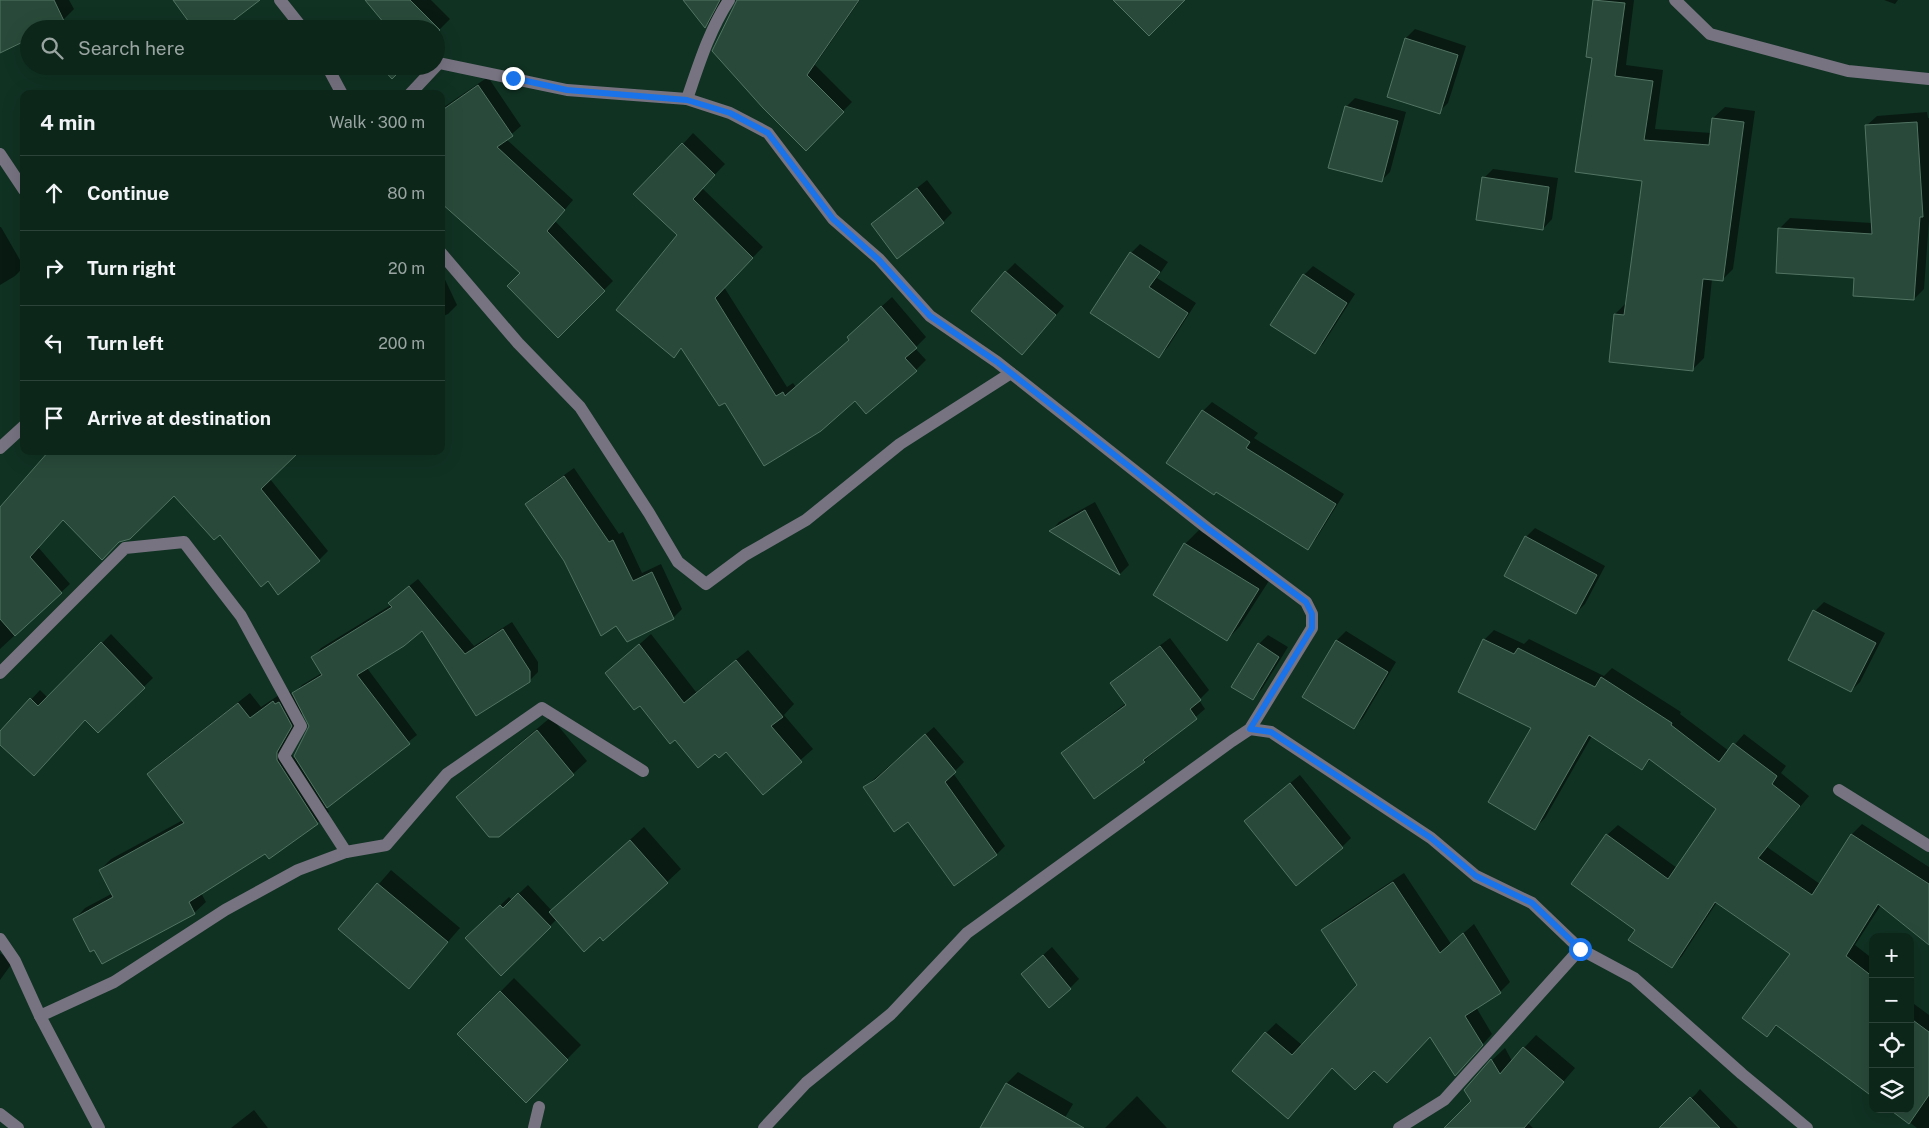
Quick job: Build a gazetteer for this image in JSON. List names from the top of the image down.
{
  "page": {
    "search": "Search here",
    "heading": ["4 min", "Walk · 300 m"],
    "list": [
      ["Continue", "80 m"],
      ["Turn right", "20 m"],
      ["Turn left", "200 m"],
      "Arrive at destination"
    ],
    "map_buttons": ["+", "−"]
  }
}
